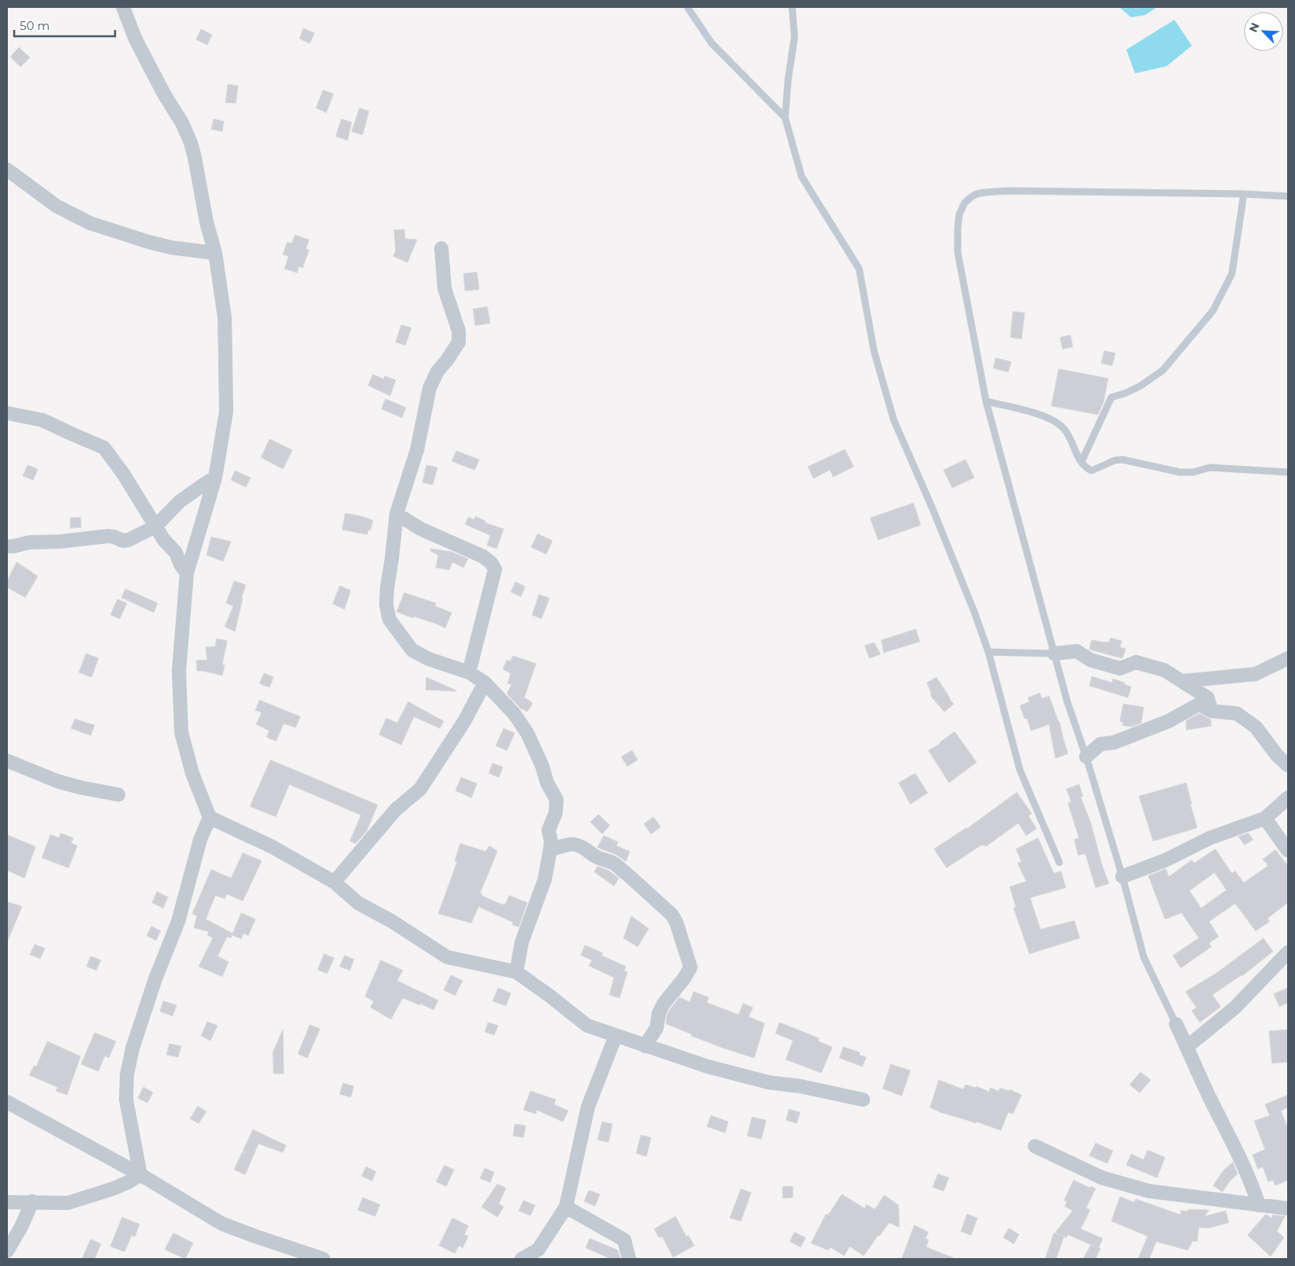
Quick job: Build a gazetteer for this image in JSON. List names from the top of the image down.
{
  "scale_bar": "50 m",
  "north": "top left"
}
